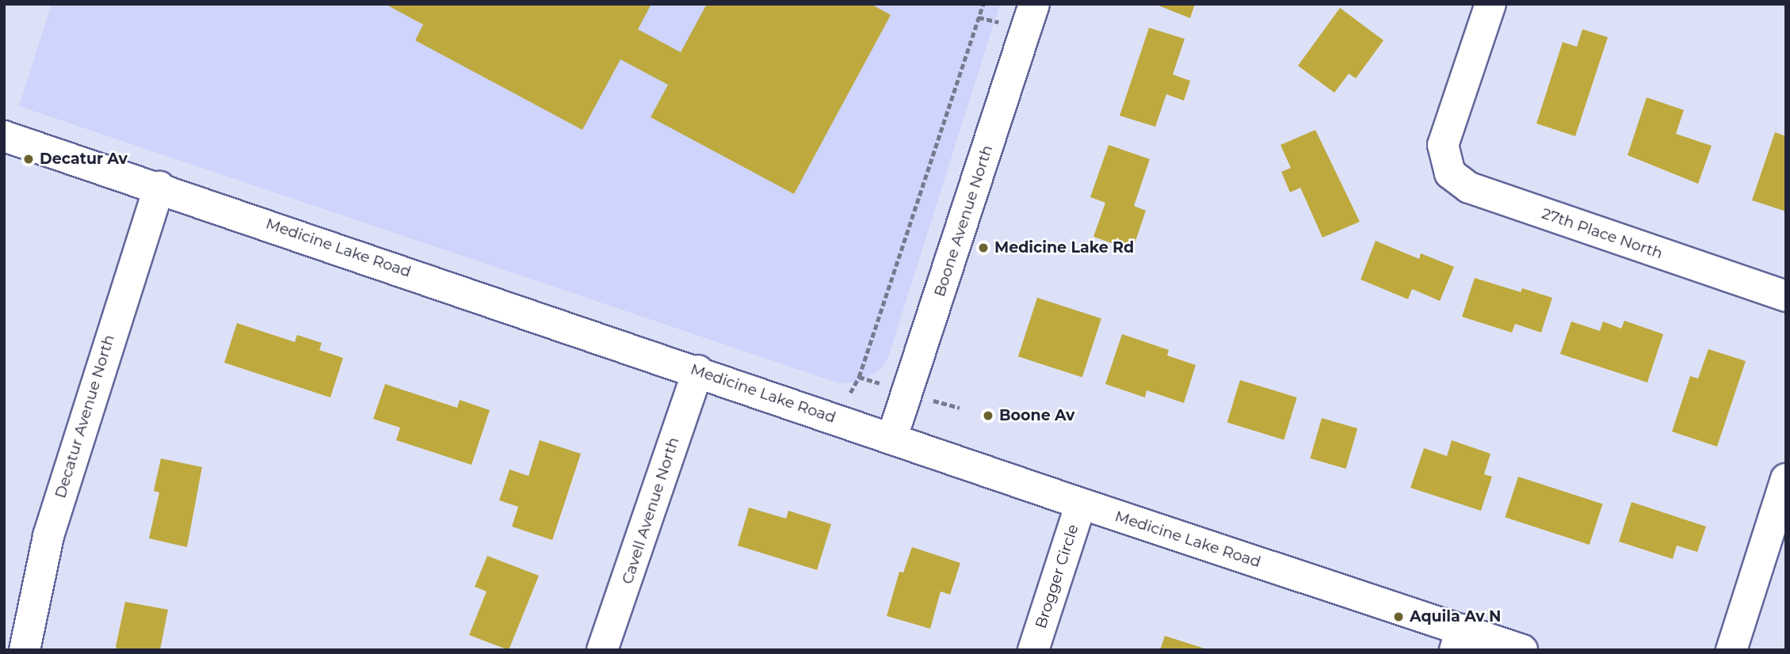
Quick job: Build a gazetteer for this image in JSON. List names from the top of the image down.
{
  "streets": {
    "street": [
      "Boone Avenue North",
      "27th Place North",
      "Medicine Lake Road",
      "Decatur Avenue North",
      "Cavell Avenue North",
      "Brogger Circle"
    ]
  },
  "crossings": [
    ["Boone Avenue North", "Medicine Lake Road"],
    ["Medicine Lake Road", "Decatur Avenue North"],
    ["Medicine Lake Road", "Cavell Avenue North"],
    ["Medicine Lake Road", "Brogger Circle"]
  ],
  "places": [
    "Decatur Av",
    "Medicine Lake Rd",
    "Boone Av",
    "Aquila Av N"
  ]
}
